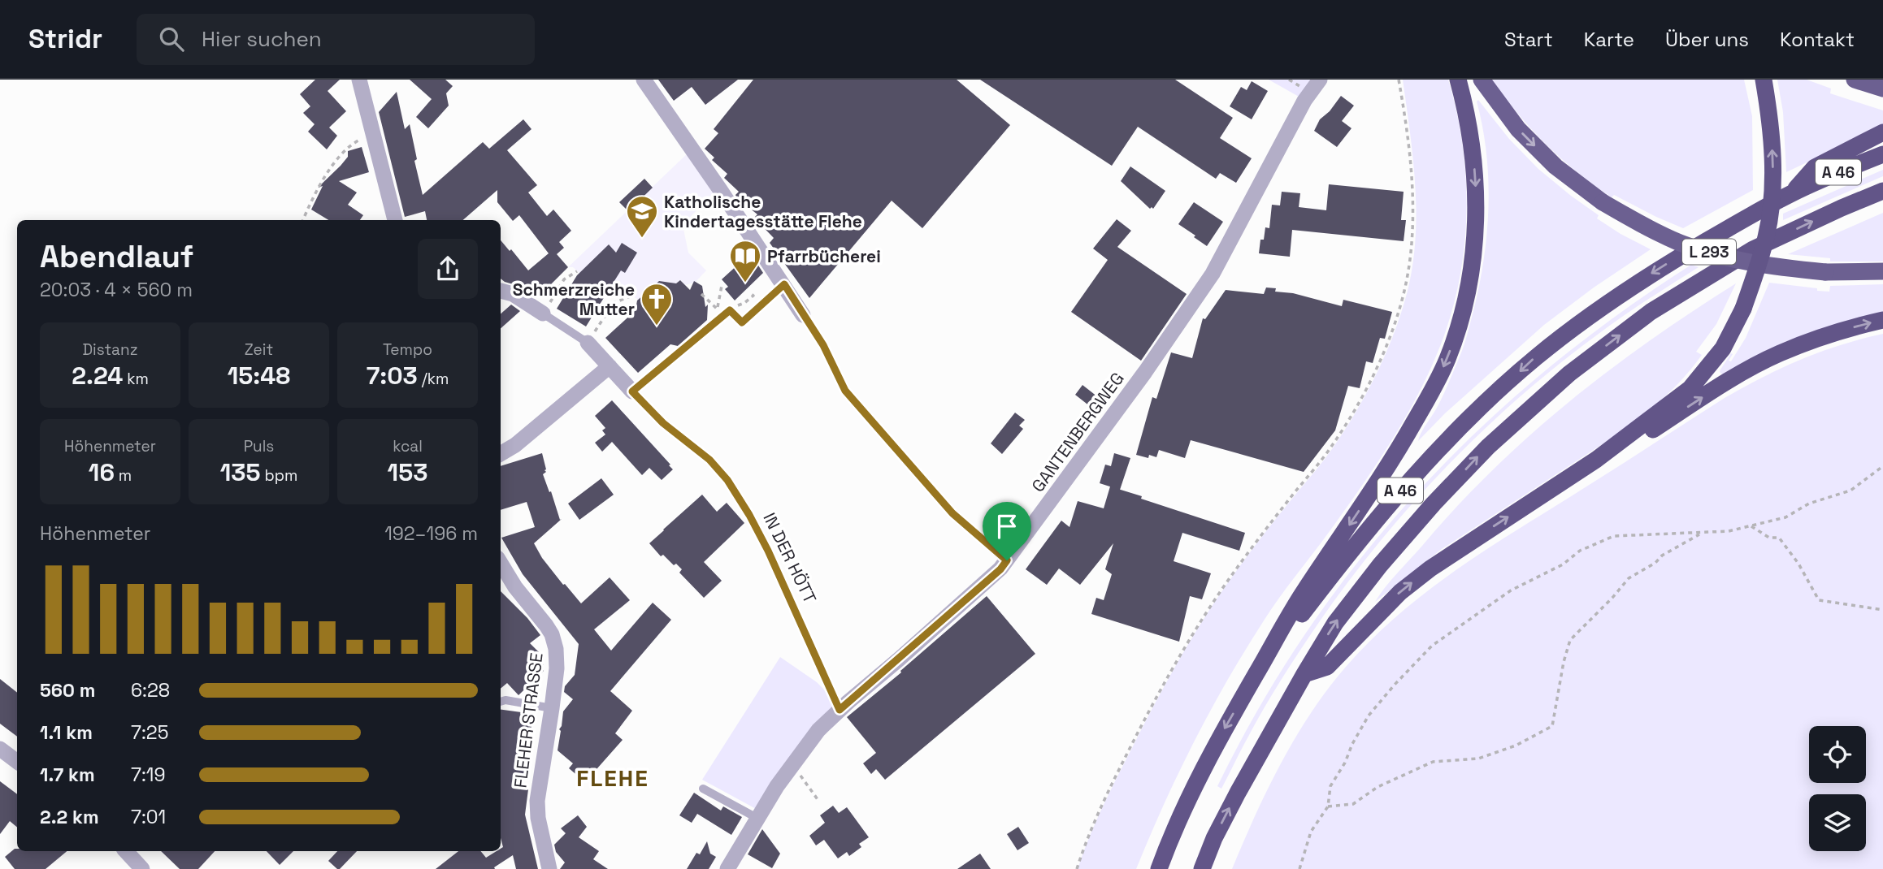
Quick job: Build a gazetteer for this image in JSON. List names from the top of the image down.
{
  "streets": {
    "highway": ["A 46", "L 293"],
    "street": ["GANTENBERGWEG", "FLEHER STRASSE"],
    "path": ["IN DER HÖTT"]
  },
  "crossings": [
    ["GANTENBERGWEG", "IN DER HÖTT"]
  ],
  "districts": ["FLEHE"],
  "places": {
    "school or university": ["Katholische Kindertagesstätte Flehe"],
    "library": ["Pfarrbücherei"],
    "church": ["Schmerzreiche Mutter"]
  },
  "page": {
    "header": "Stridr",
    "search": "Hier suchen",
    "nav": [
      "Start",
      "Karte",
      "Über uns",
      "Kontakt"
    ],
    "heading": ["Abendlauf", "20:03 · 4 × 560 m"],
    "stats": [
      ["Distanz", "2.24 km"],
      ["Zeit", "15:48"],
      ["Tempo", "7:03 /km"],
      ["Höhenmeter", "16 m"],
      ["Puls", "135 bpm"],
      ["kcal", "153"]
    ],
    "chart": ["Höhenmeter", "192–196 m"],
    "list": [
      {
        "name": "560 m",
        "note": "6:28"
      },
      {
        "name": "1.1 km",
        "note": "7:25"
      },
      {
        "name": "1.7 km",
        "note": "7:19"
      },
      {
        "name": "2.2 km",
        "note": "7:01"
      }
    ]
  }
}
